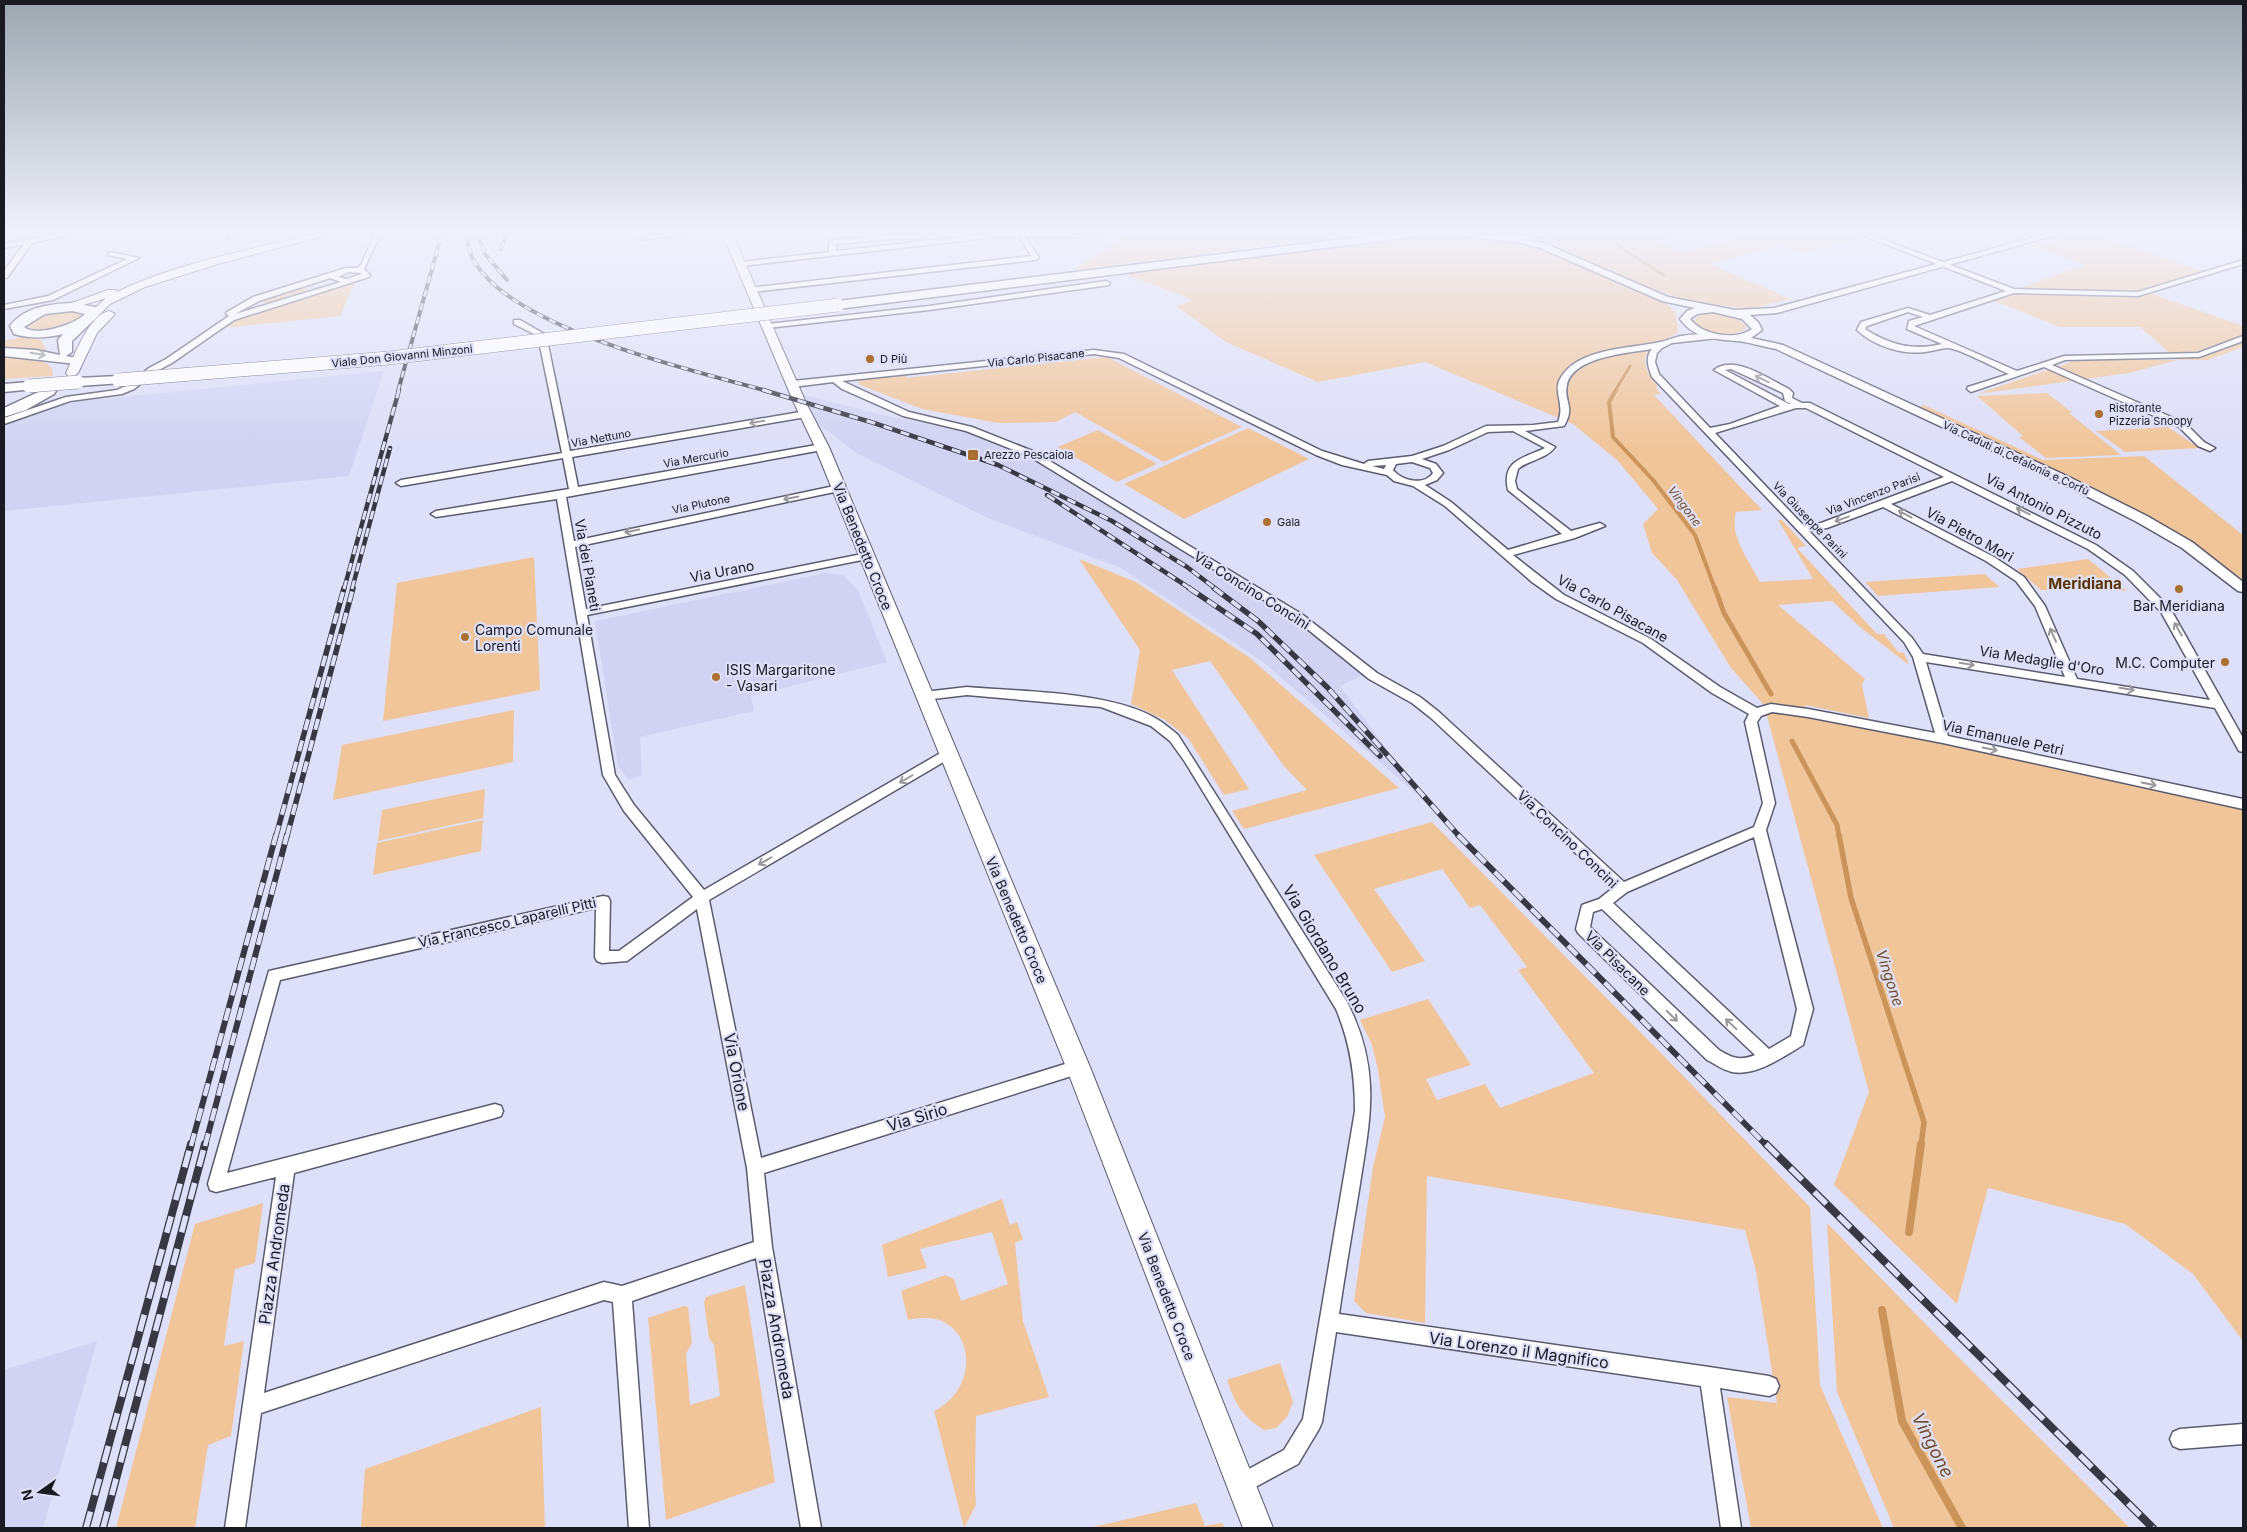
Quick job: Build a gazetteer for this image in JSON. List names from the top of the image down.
{
  "streets": {
    "main road": ["Viale Don Giovanni Minzoni", "Via Benedetto Croce"],
    "street": [
      "Via Carlo Pisacane",
      "Via Nettuno",
      "Via Mercurio",
      "Via Caduti di Cefalonia e Corfù",
      "Via Vincenzo Parisi",
      "Via Plutone",
      "Via Antonio Pizzuto",
      "Via Giuseppe Parini",
      "Via Pietro Mori",
      "Via dei Pianeti",
      "Via Urano",
      "Via Concino Concini",
      "Via Medaglie d'Oro",
      "Via Emanuele Petri",
      "Via Francesco Laparelli Pitti",
      "Via Giordano Bruno",
      "Via Pisacane",
      "Via Orione",
      "Via Sirio",
      "Piazza Andromeda",
      "Via Lorenzo il Magnifico"
    ]
  },
  "crossings": [
    ["Via Carlo Pisacane", "Via Benedetto Croce"],
    ["Via Carlo Pisacane", "Via Concino Concini"],
    ["Via Carlo Pisacane", "Via Emanuele Petri"],
    ["Via Nettuno", "Via Benedetto Croce"],
    ["Via Mercurio", "Via Benedetto Croce"],
    ["Via Vincenzo Parisi", "Via Antonio Pizzuto"],
    ["Via Vincenzo Parisi", "Via Giuseppe Parini"],
    ["Via Vincenzo Parisi", "Via Pietro Mori"],
    ["Via Plutone", "Via Benedetto Croce"],
    ["Via Plutone", "Via dei Pianeti"],
    ["Via Antonio Pizzuto", "Via Medaglie d'Oro"],
    ["Via Giuseppe Parini", "Via Medaglie d'Oro"],
    ["Via Giuseppe Parini", "Via Emanuele Petri"],
    ["Via Pietro Mori", "Via Medaglie d'Oro"],
    ["Via Benedetto Croce", "Via Urano"],
    ["Via Benedetto Croce", "Via Francesco Laparelli Pitti"],
    ["Via Benedetto Croce", "Via Giordano Bruno"],
    ["Via Benedetto Croce", "Via Sirio"],
    ["Via dei Pianeti", "Via Urano"],
    ["Via dei Pianeti", "Via Francesco Laparelli Pitti"],
    ["Via dei Pianeti", "Via Orione"],
    ["Via Concino Concini", "Via Pisacane"],
    ["Via Francesco Laparelli Pitti", "Via Orione"],
    ["Via Francesco Laparelli Pitti", "Piazza Andromeda"],
    ["Via Giordano Bruno", "Via Lorenzo il Magnifico"],
    ["Via Orione", "Via Sirio"],
    ["Via Orione", "Piazza Andromeda"]
  ],
  "one_way": [
    "Via Nettuno",
    "Via Vincenzo Parisi",
    "Via Plutone",
    "Via Pietro Mori",
    "Via Medaglie d'Oro",
    "Via Emanuele Petri"
  ],
  "districts": ["Meridiana"],
  "water": ["Vingone"],
  "places": {
    "other": [
      "D Più",
      "Ristorante Pizzeria Snoopy",
      "Gala",
      "Bar Meridiana",
      "Campo Comunale Lorenti",
      "M.C. Computer",
      "ISIS Margaritone - Vasari"
    ],
    "transit": ["Arezzo Pescaiola"]
  },
  "north": "left"
}
